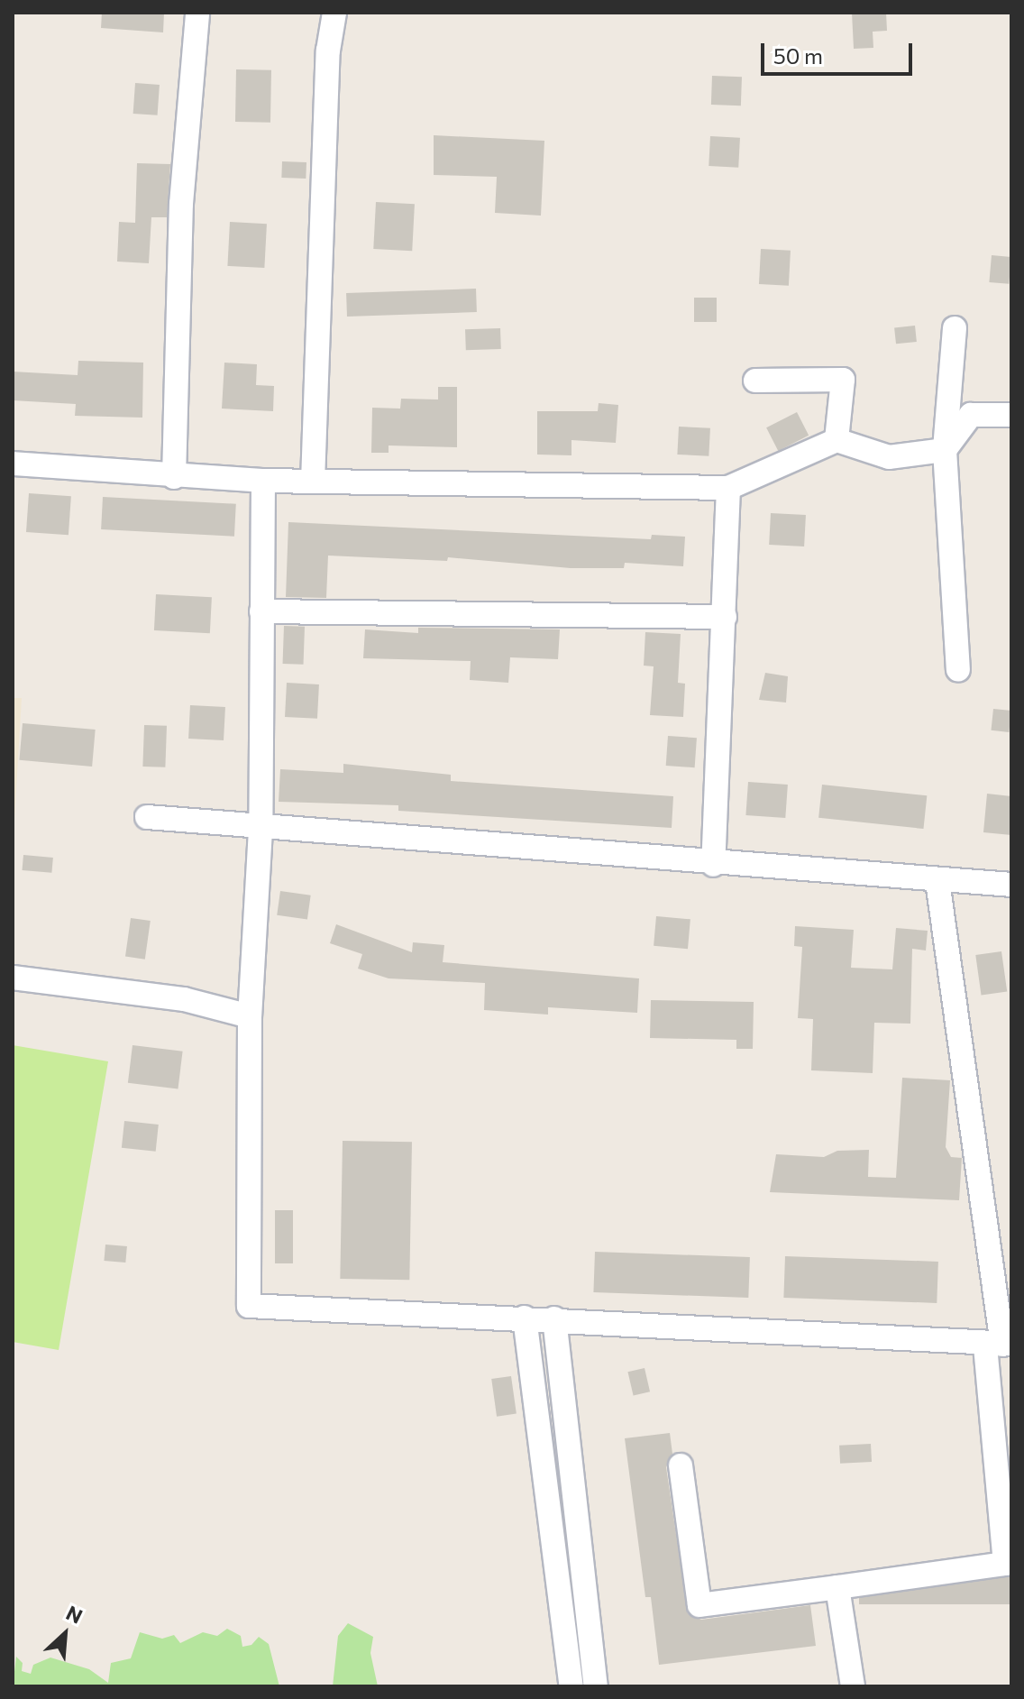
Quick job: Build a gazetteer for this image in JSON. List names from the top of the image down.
{
  "scale_bar": "50 m",
  "north": "top right"
}
